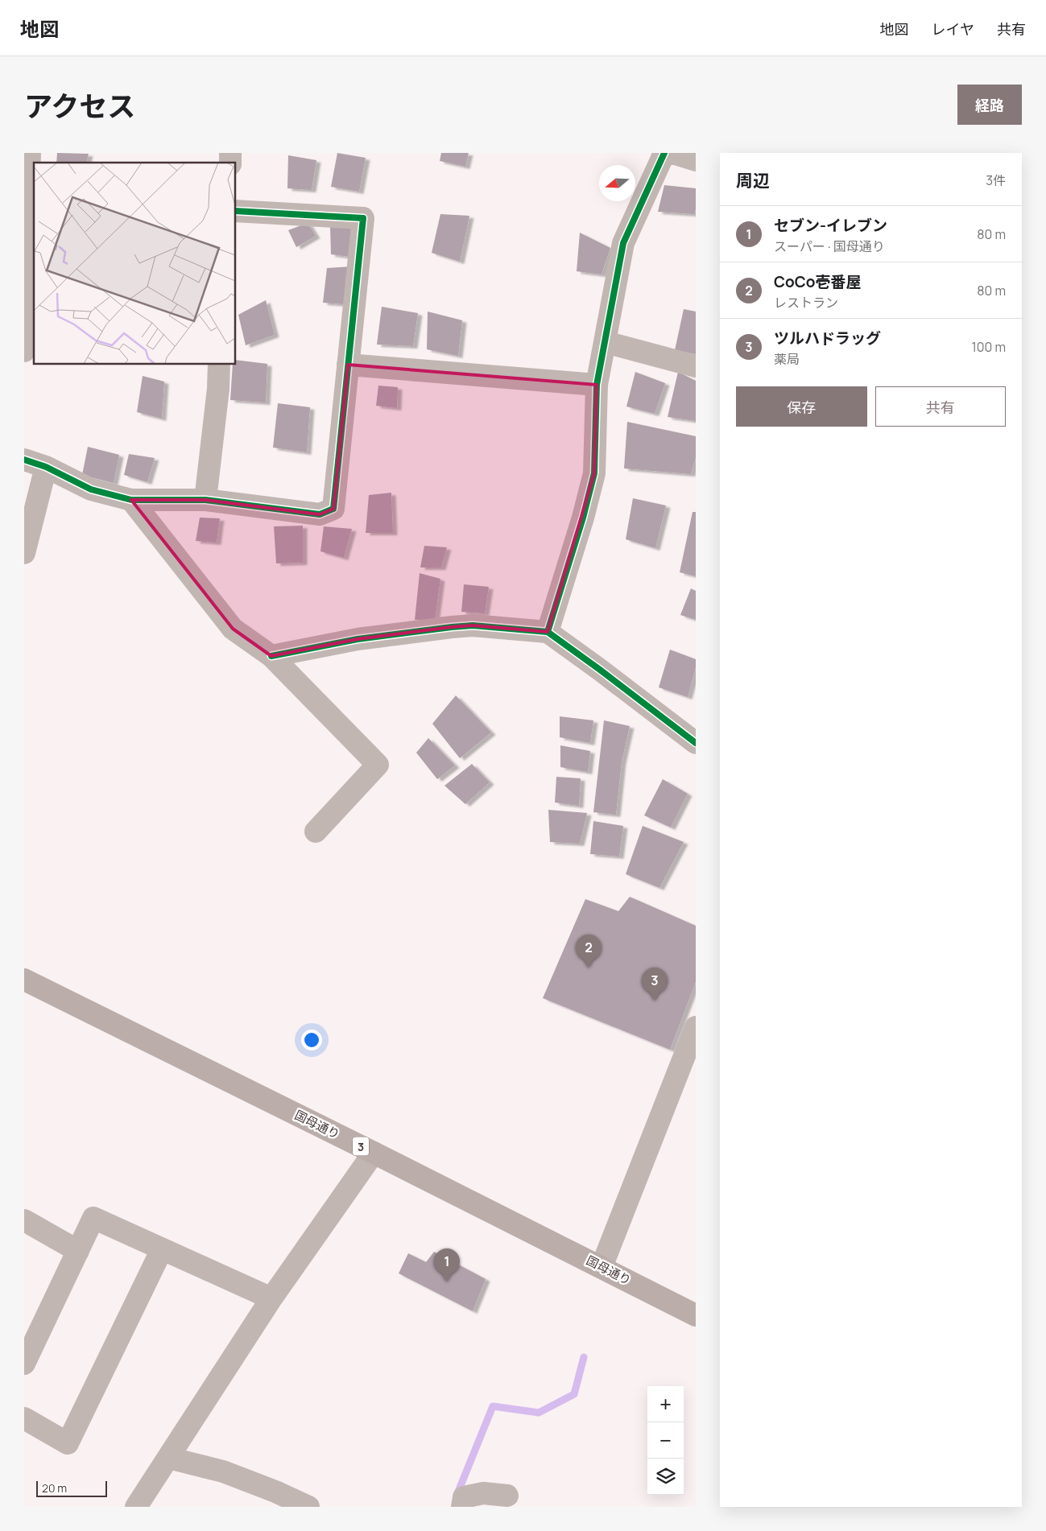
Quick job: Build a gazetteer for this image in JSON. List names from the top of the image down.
{
  "streets": {
    "main road": ["国母通り", "3"]
  },
  "scale_bar": "20 m",
  "north": "left",
  "page": {
    "header": "地図",
    "nav": ["地図", "レイヤ", "共有"],
    "title": "アクセス",
    "buttons": [
      "経路",
      ["保存", "共有"]
    ],
    "heading": ["周辺", "3件"],
    "list": [
      {
        "mark": "1",
        "name": "セブン-イレブン",
        "note": "スーパー · 国母通り",
        "value": "80 m"
      },
      {
        "mark": "2",
        "name": "CoCo壱番屋",
        "note": "レストラン",
        "value": "80 m"
      },
      {
        "mark": "3",
        "name": "ツルハドラッグ",
        "note": "薬局",
        "value": "100 m"
      }
    ],
    "pins": ["2", "3", "1"],
    "map_buttons": ["+", "−"],
    "scale": "20 m"
  }
}
